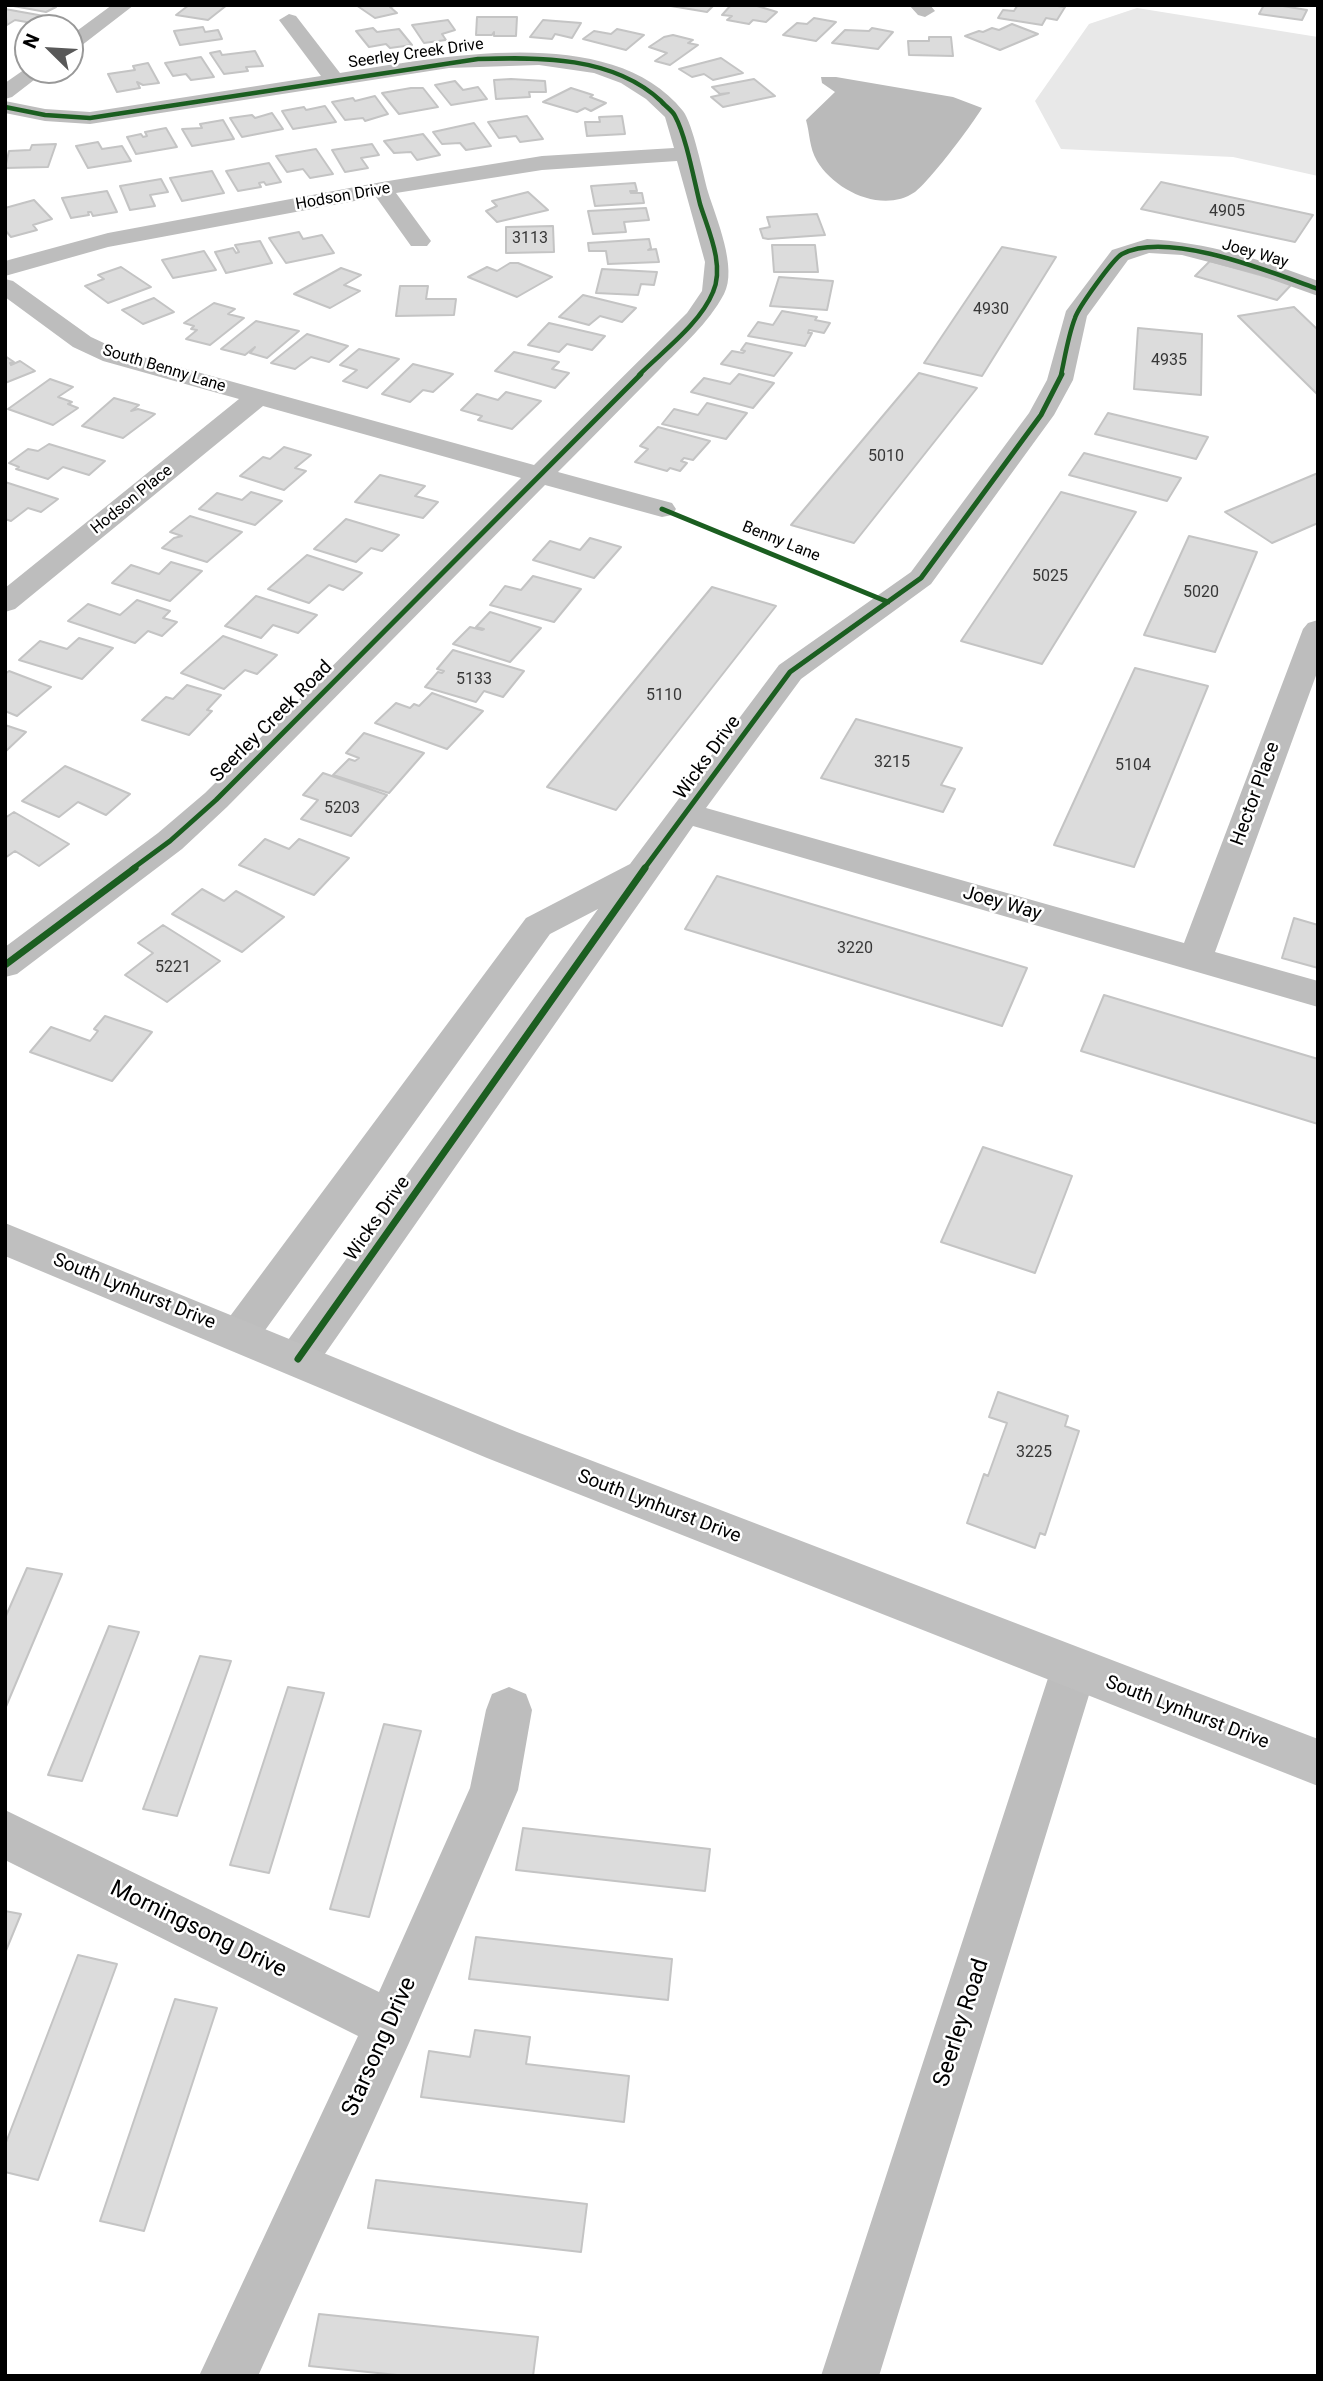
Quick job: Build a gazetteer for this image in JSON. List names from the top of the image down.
{
  "streets": {
    "main road": ["South Lynhurst Drive"],
    "street": [
      "Seerley Creek Drive",
      "Hodson Drive",
      "Joey Way",
      "South Benny Lane",
      "Hodson Place",
      "Seerley Creek Road",
      "Wicks Drive",
      "Hector Place",
      "Morningsong Drive",
      "Seerley Road",
      "Starsong Drive"
    ],
    "cycle path": ["Benny Lane"]
  },
  "crossings": [
    ["Seerley Creek Drive", "Hodson Drive"],
    ["Seerley Creek Drive", "Seerley Creek Road"],
    ["Joey Way", "Wicks Drive"],
    ["Joey Way", "Hector Place"],
    ["South Benny Lane", "Hodson Place"],
    ["Wicks Drive", "South Lynhurst Drive"],
    ["South Lynhurst Drive", "Seerley Road"],
    ["Morningsong Drive", "Starsong Drive"]
  ],
  "house_numbers": [
    "4905",
    "3113",
    "4930",
    "4935",
    "5010",
    "5025",
    "5020",
    "5133",
    "5110",
    "3215",
    "5104",
    "5203",
    "3220",
    "5221",
    "3225"
  ],
  "north": "top left"
}
